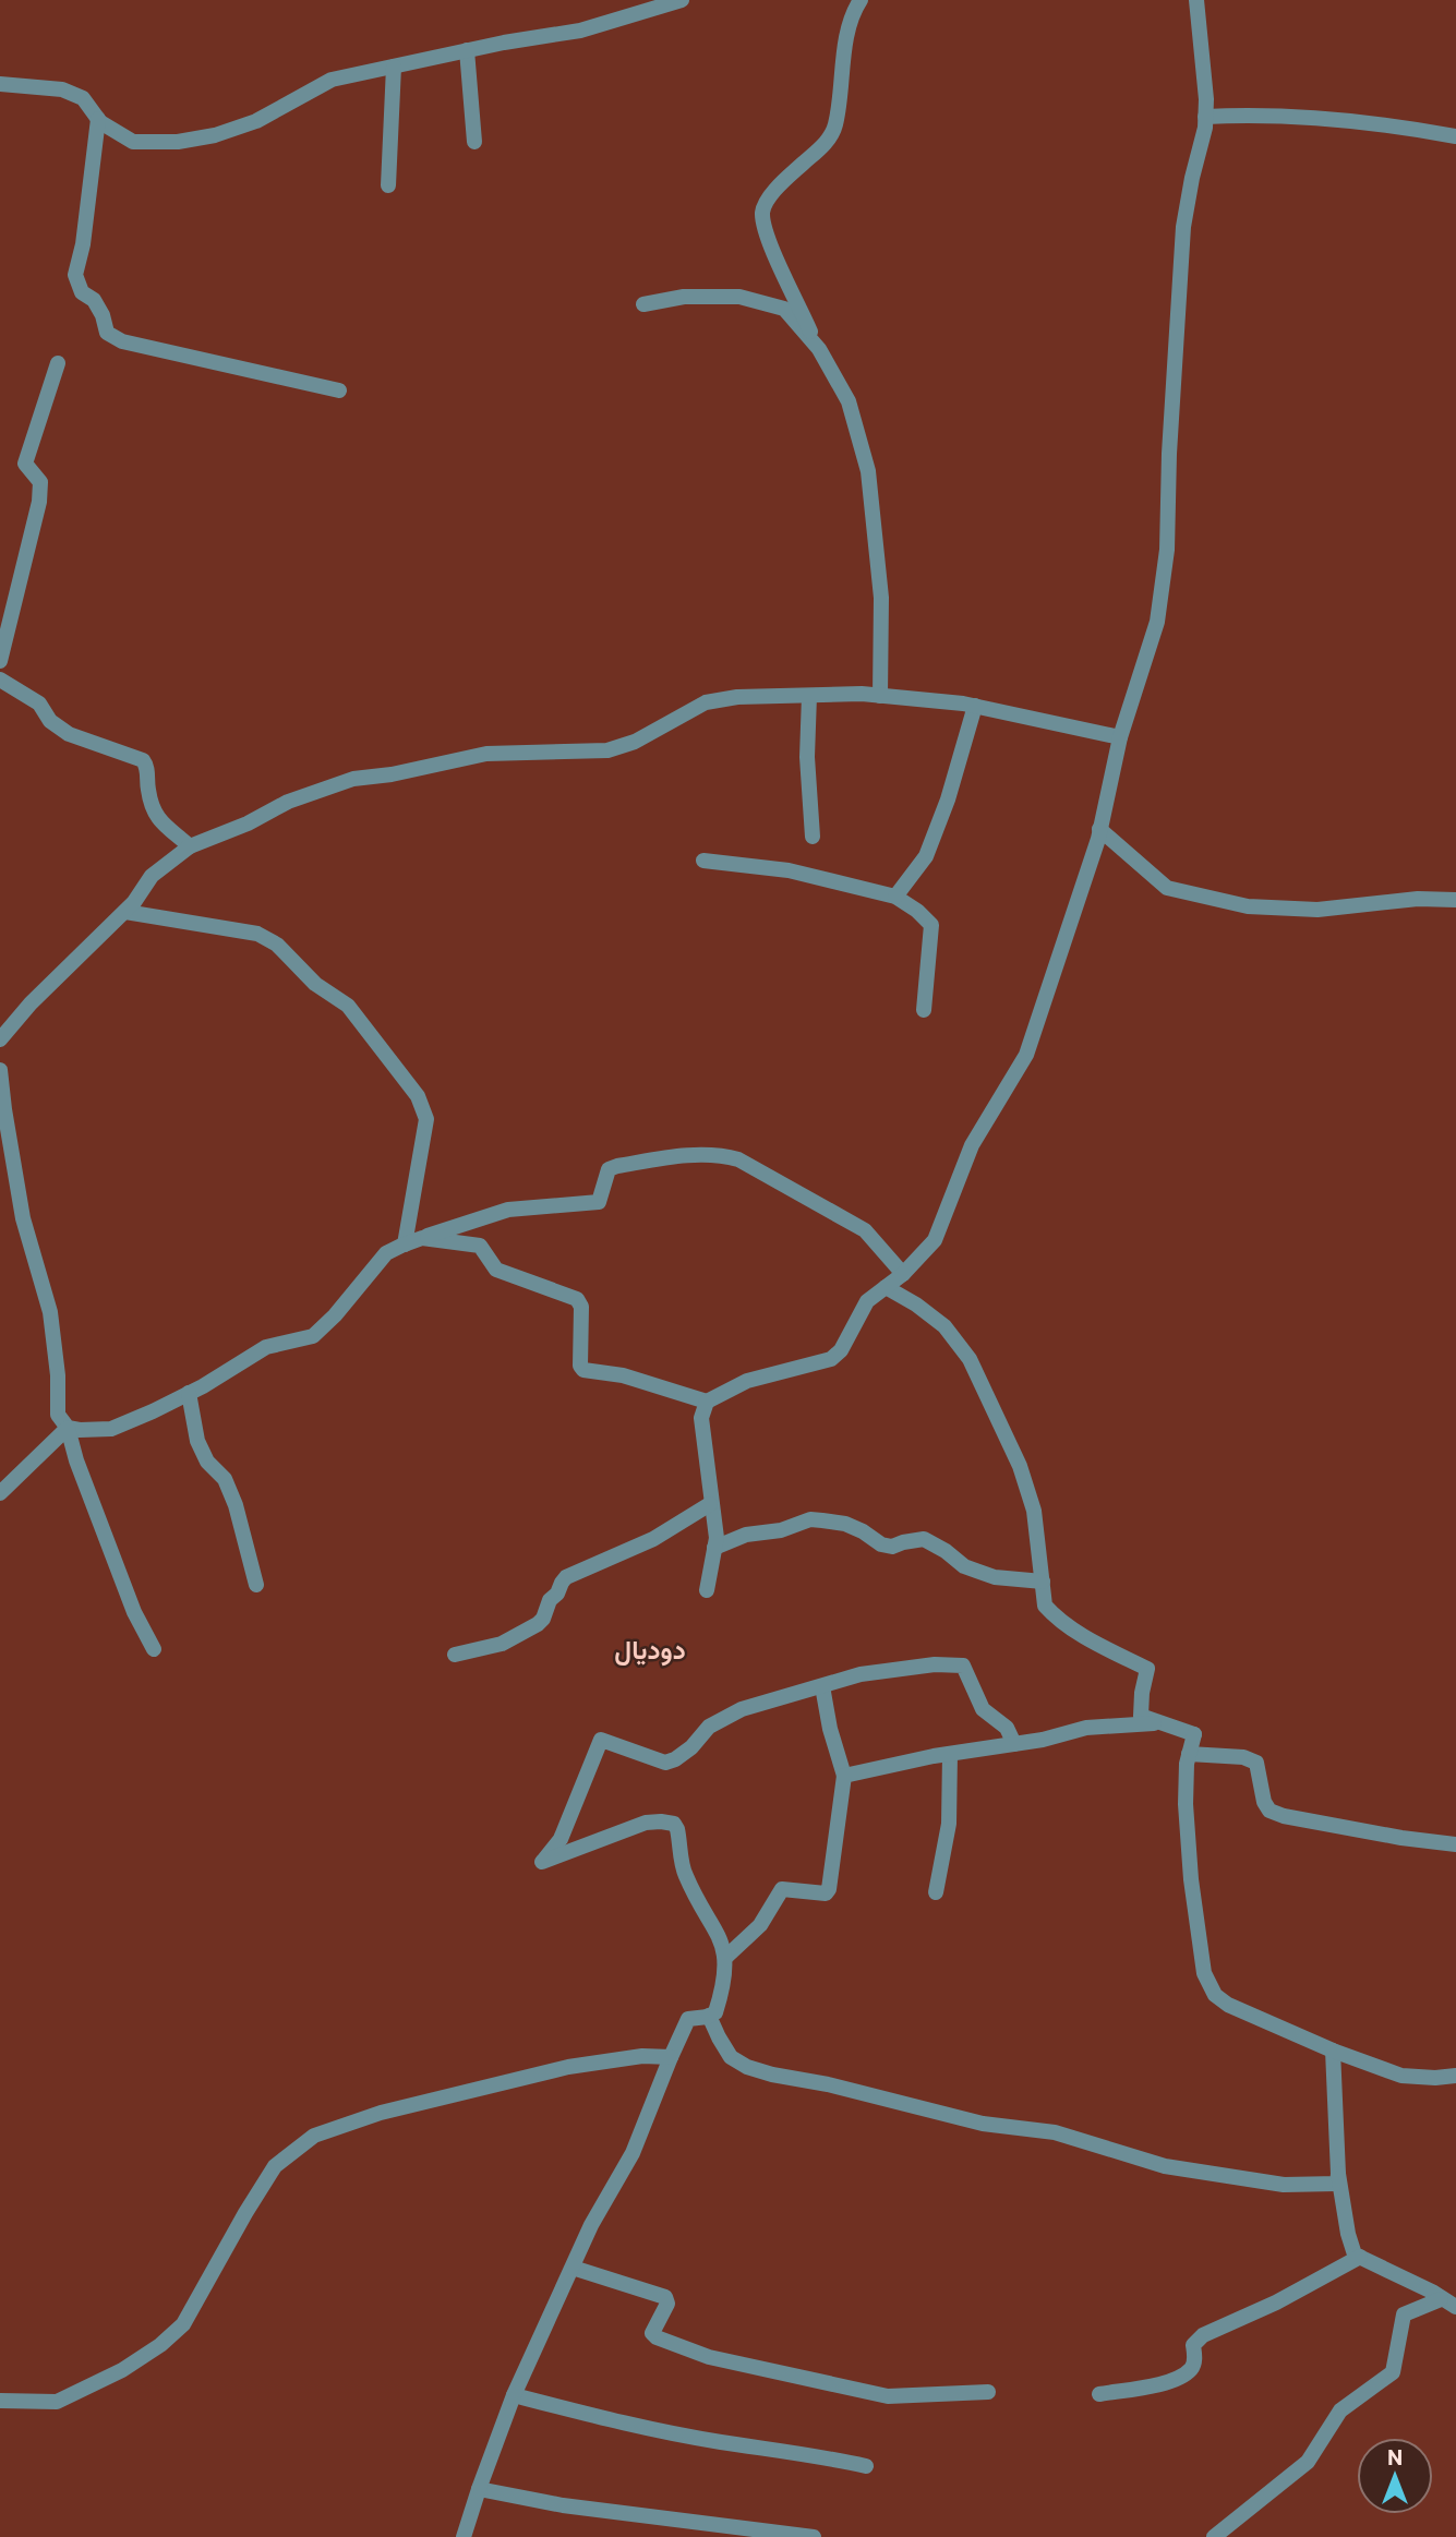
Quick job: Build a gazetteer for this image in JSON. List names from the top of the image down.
{
  "districts": ["دودیال"],
  "north": "top"
}
